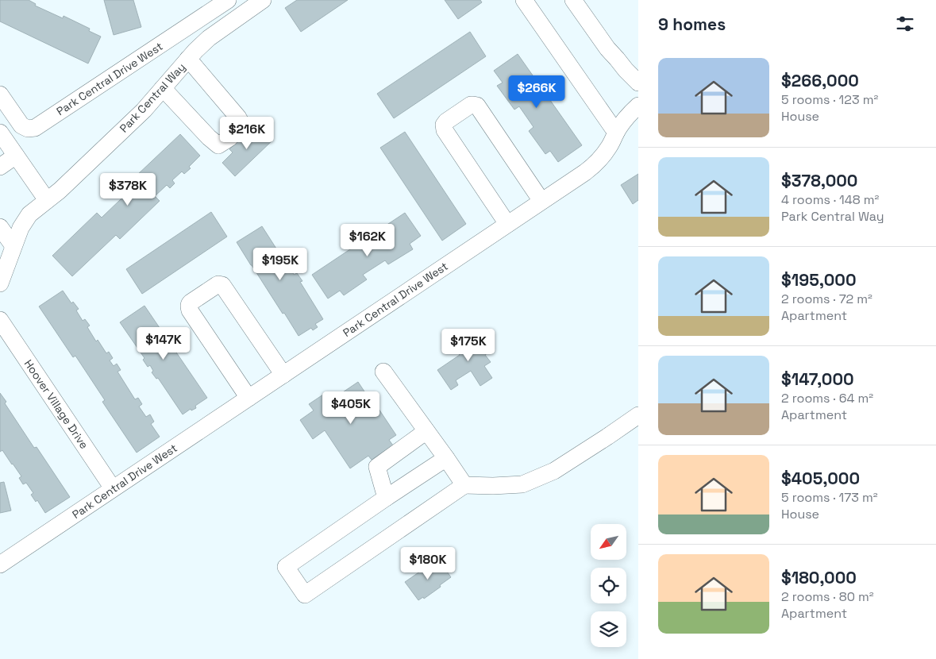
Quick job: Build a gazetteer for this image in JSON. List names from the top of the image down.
{
  "streets": {
    "street": ["Park Central Drive West", "Park Central Way", "Hoover Village Drive"]
  },
  "crossings": [
    ["Park Central Drive West", "Hoover Village Drive"]
  ],
  "north": "bottom left",
  "page": {
    "heading": "9 homes",
    "list": [
      {
        "name": "$266,000",
        "note": "5 rooms · 123 m² · House"
      },
      {
        "name": "$378,000",
        "note": "4 rooms · 148 m² · Park Central Way"
      },
      {
        "name": "$195,000",
        "note": "2 rooms · 72 m² · Apartment"
      },
      {
        "name": "$147,000",
        "note": "2 rooms · 64 m² · Apartment"
      },
      {
        "name": "$405,000",
        "note": "5 rooms · 173 m² · House"
      },
      {
        "name": "$180,000",
        "note": "2 rooms · 80 m² · Apartment"
      }
    ],
    "price": [
      "$266K",
      "$216K",
      "$378K",
      "$162K",
      "$195K",
      "$147K",
      "$175K",
      "$405K",
      "$180K"
    ]
  }
}
